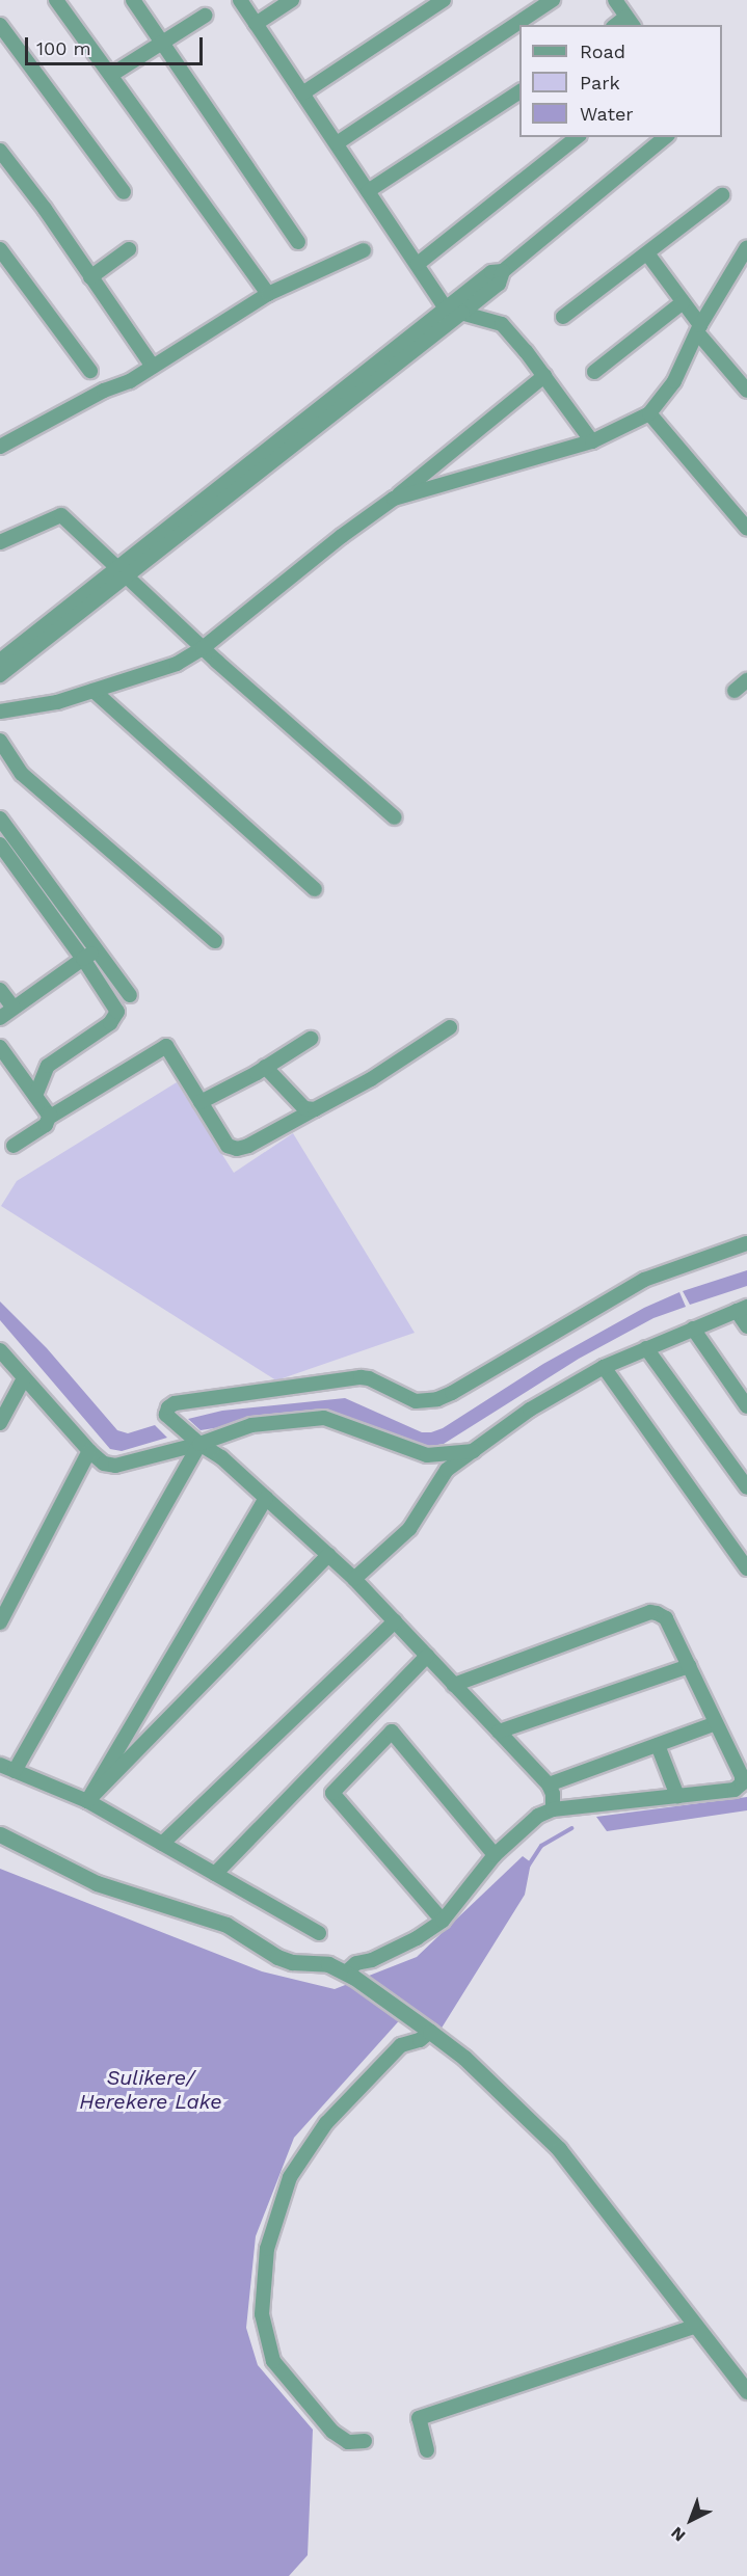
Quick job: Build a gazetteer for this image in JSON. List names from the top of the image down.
{
  "water": ["Sulikere/ Herekere Lake"],
  "legend": ["Road", "Park", "Water"],
  "scale_bar": "100 m",
  "north": "bottom left"
}
